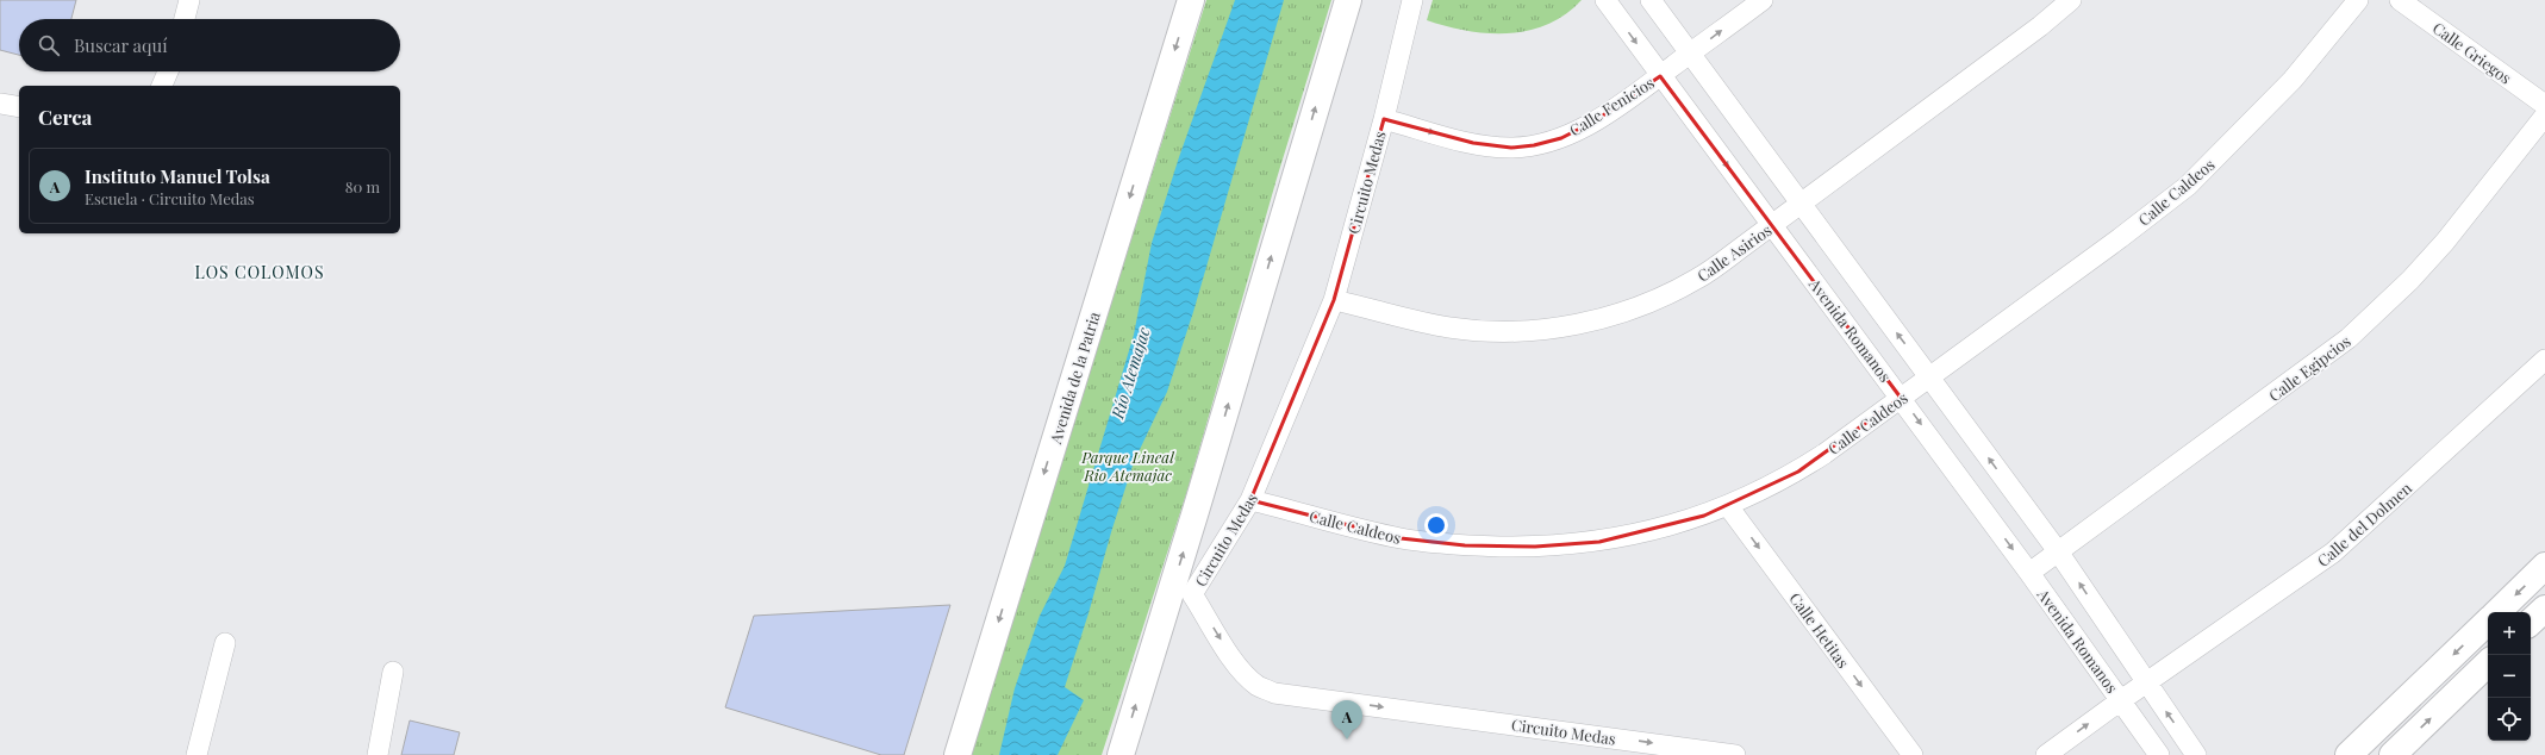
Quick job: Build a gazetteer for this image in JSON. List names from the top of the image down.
{
  "streets": {
    "main road": ["Avenida de la Patria"],
    "street": [
      "Calle Griegos",
      "Calle Fenicios",
      "Circuito Medas",
      "Calle Caldeos",
      "Calle Asirios",
      "Avenida Romanos",
      "Calle Egipcios",
      "Calle del Dolmen",
      "Calle Hetitas"
    ]
  },
  "crossings": [
    ["Calle Fenicios", "Circuito Medas"],
    ["Calle Fenicios", "Avenida Romanos"],
    ["Circuito Medas", "Calle Caldeos"],
    ["Circuito Medas", "Calle Asirios"],
    ["Calle Caldeos", "Avenida Romanos"],
    ["Calle Caldeos", "Calle Hetitas"],
    ["Calle Asirios", "Avenida Romanos"],
    ["Avenida Romanos", "Calle Egipcios"],
    ["Avenida Romanos", "Calle del Dolmen"]
  ],
  "one_way": ["Calle Fenicios", "Circuito Medas", "Calle Hetitas"],
  "districts": ["LOS COLOMOS"],
  "water": ["Río Atemajac"],
  "parks": ["Parque Lineal Rio Atemajac"],
  "page": {
    "search": "Buscar aquí",
    "heading": "Cerca",
    "list": [
      {
        "mark": "A",
        "name": "Instituto Manuel Tolsa",
        "note": "Escuela · Circuito Medas",
        "value": "80 m"
      }
    ],
    "map_buttons": ["+", "−"],
    "pins": "A"
  }
}
